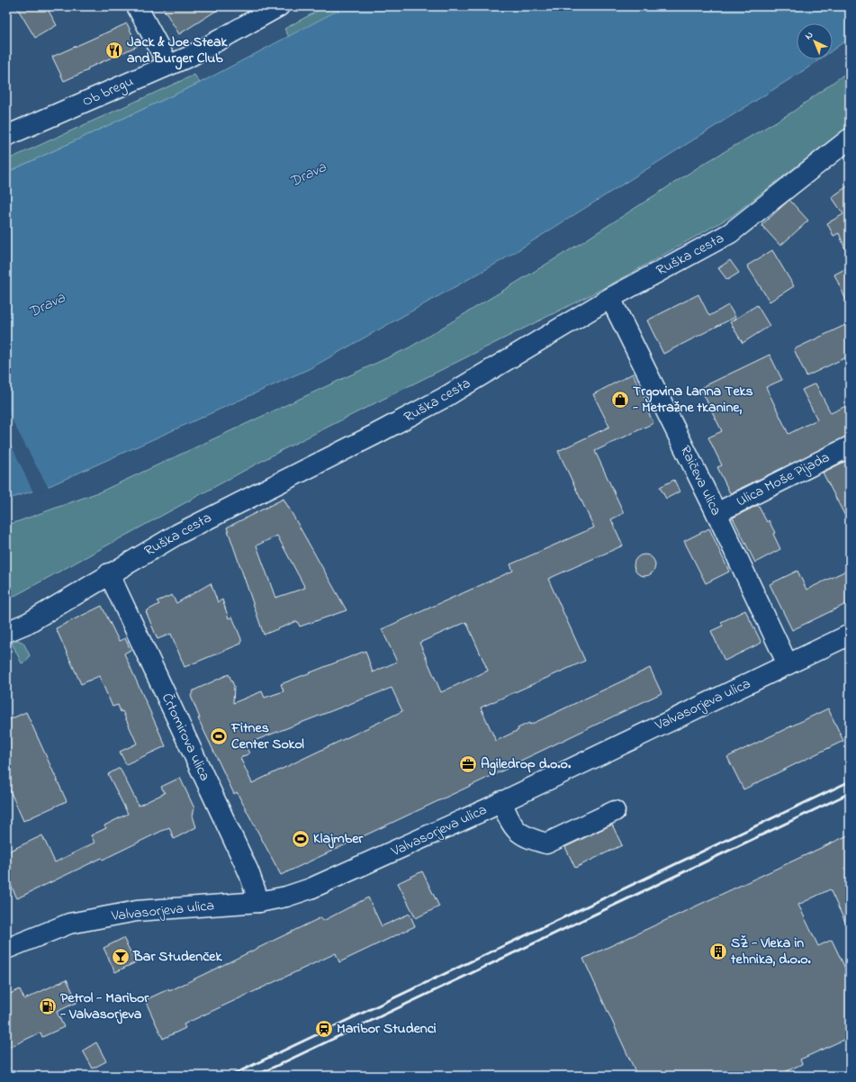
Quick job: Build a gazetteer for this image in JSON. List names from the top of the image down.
{
  "streets": {
    "street": [
      "Ob bregu",
      "Ruška cesta",
      "Ulica Moše Pijada",
      "Raičeva ulica",
      "Valvasorjeva ulica",
      "Črtomirova ulica"
    ]
  },
  "crossings": [
    ["Ruška cesta", "Raičeva ulica"],
    ["Ruška cesta", "Črtomirova ulica"],
    ["Ulica Moše Pijada", "Raičeva ulica"],
    ["Raičeva ulica", "Valvasorjeva ulica"],
    ["Valvasorjeva ulica", "Črtomirova ulica"]
  ],
  "water": ["Drava"],
  "places": {
    "restaurant": ["Jack & Joe Steak and Burger Club"],
    "shop": ["Trgovina Lanna Teks - Metražne tkanine,"],
    "sports": ["Fitnes Center Sokol", "Klajmber"],
    "office": ["Agiledrop d.o.o."],
    "building": ["SŽ - Vleka in tehnika, d.o.o."],
    "bar": ["Bar Studenček"],
    "fuel station": ["Petrol - Maribor - Valvasorjeva"],
    "station": ["Maribor Studenci"]
  },
  "north": "top left"
}
